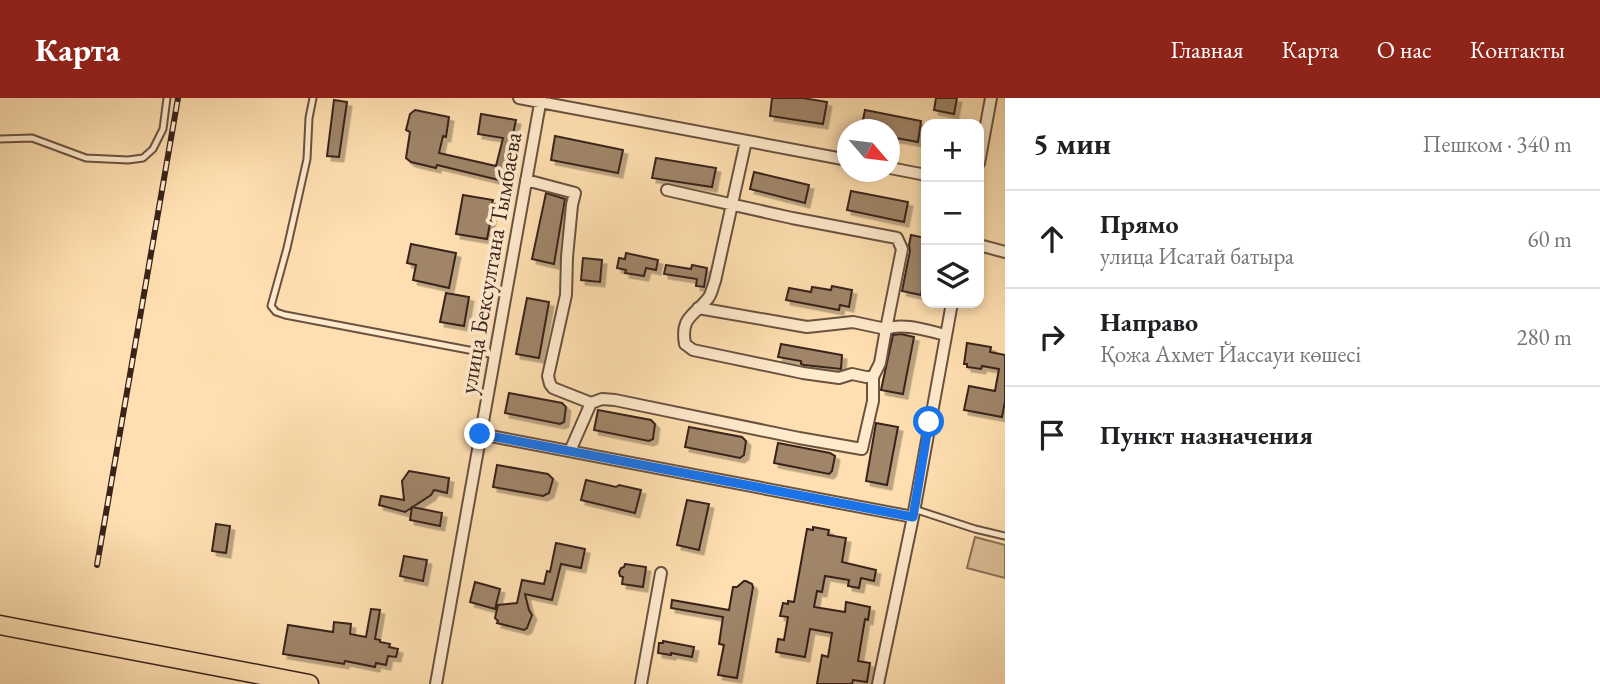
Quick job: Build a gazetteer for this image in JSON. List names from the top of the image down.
{
  "streets": {
    "street": ["улица Бексултана Тымбаева"]
  },
  "north": "bottom right",
  "page": {
    "header": "Карта",
    "nav": [
      "Главная",
      "Карта",
      "О нас",
      "Контакты"
    ],
    "heading": ["5 мин", "Пешком · 340 m"],
    "map_buttons": ["+", "−"],
    "list": [
      ["Прямо", "улица Исатай батыра", "60 m"],
      ["Направо", "Қожа Ахмет Йассауи көшесі", "280 m"],
      "Пункт назначения"
    ]
  }
}
